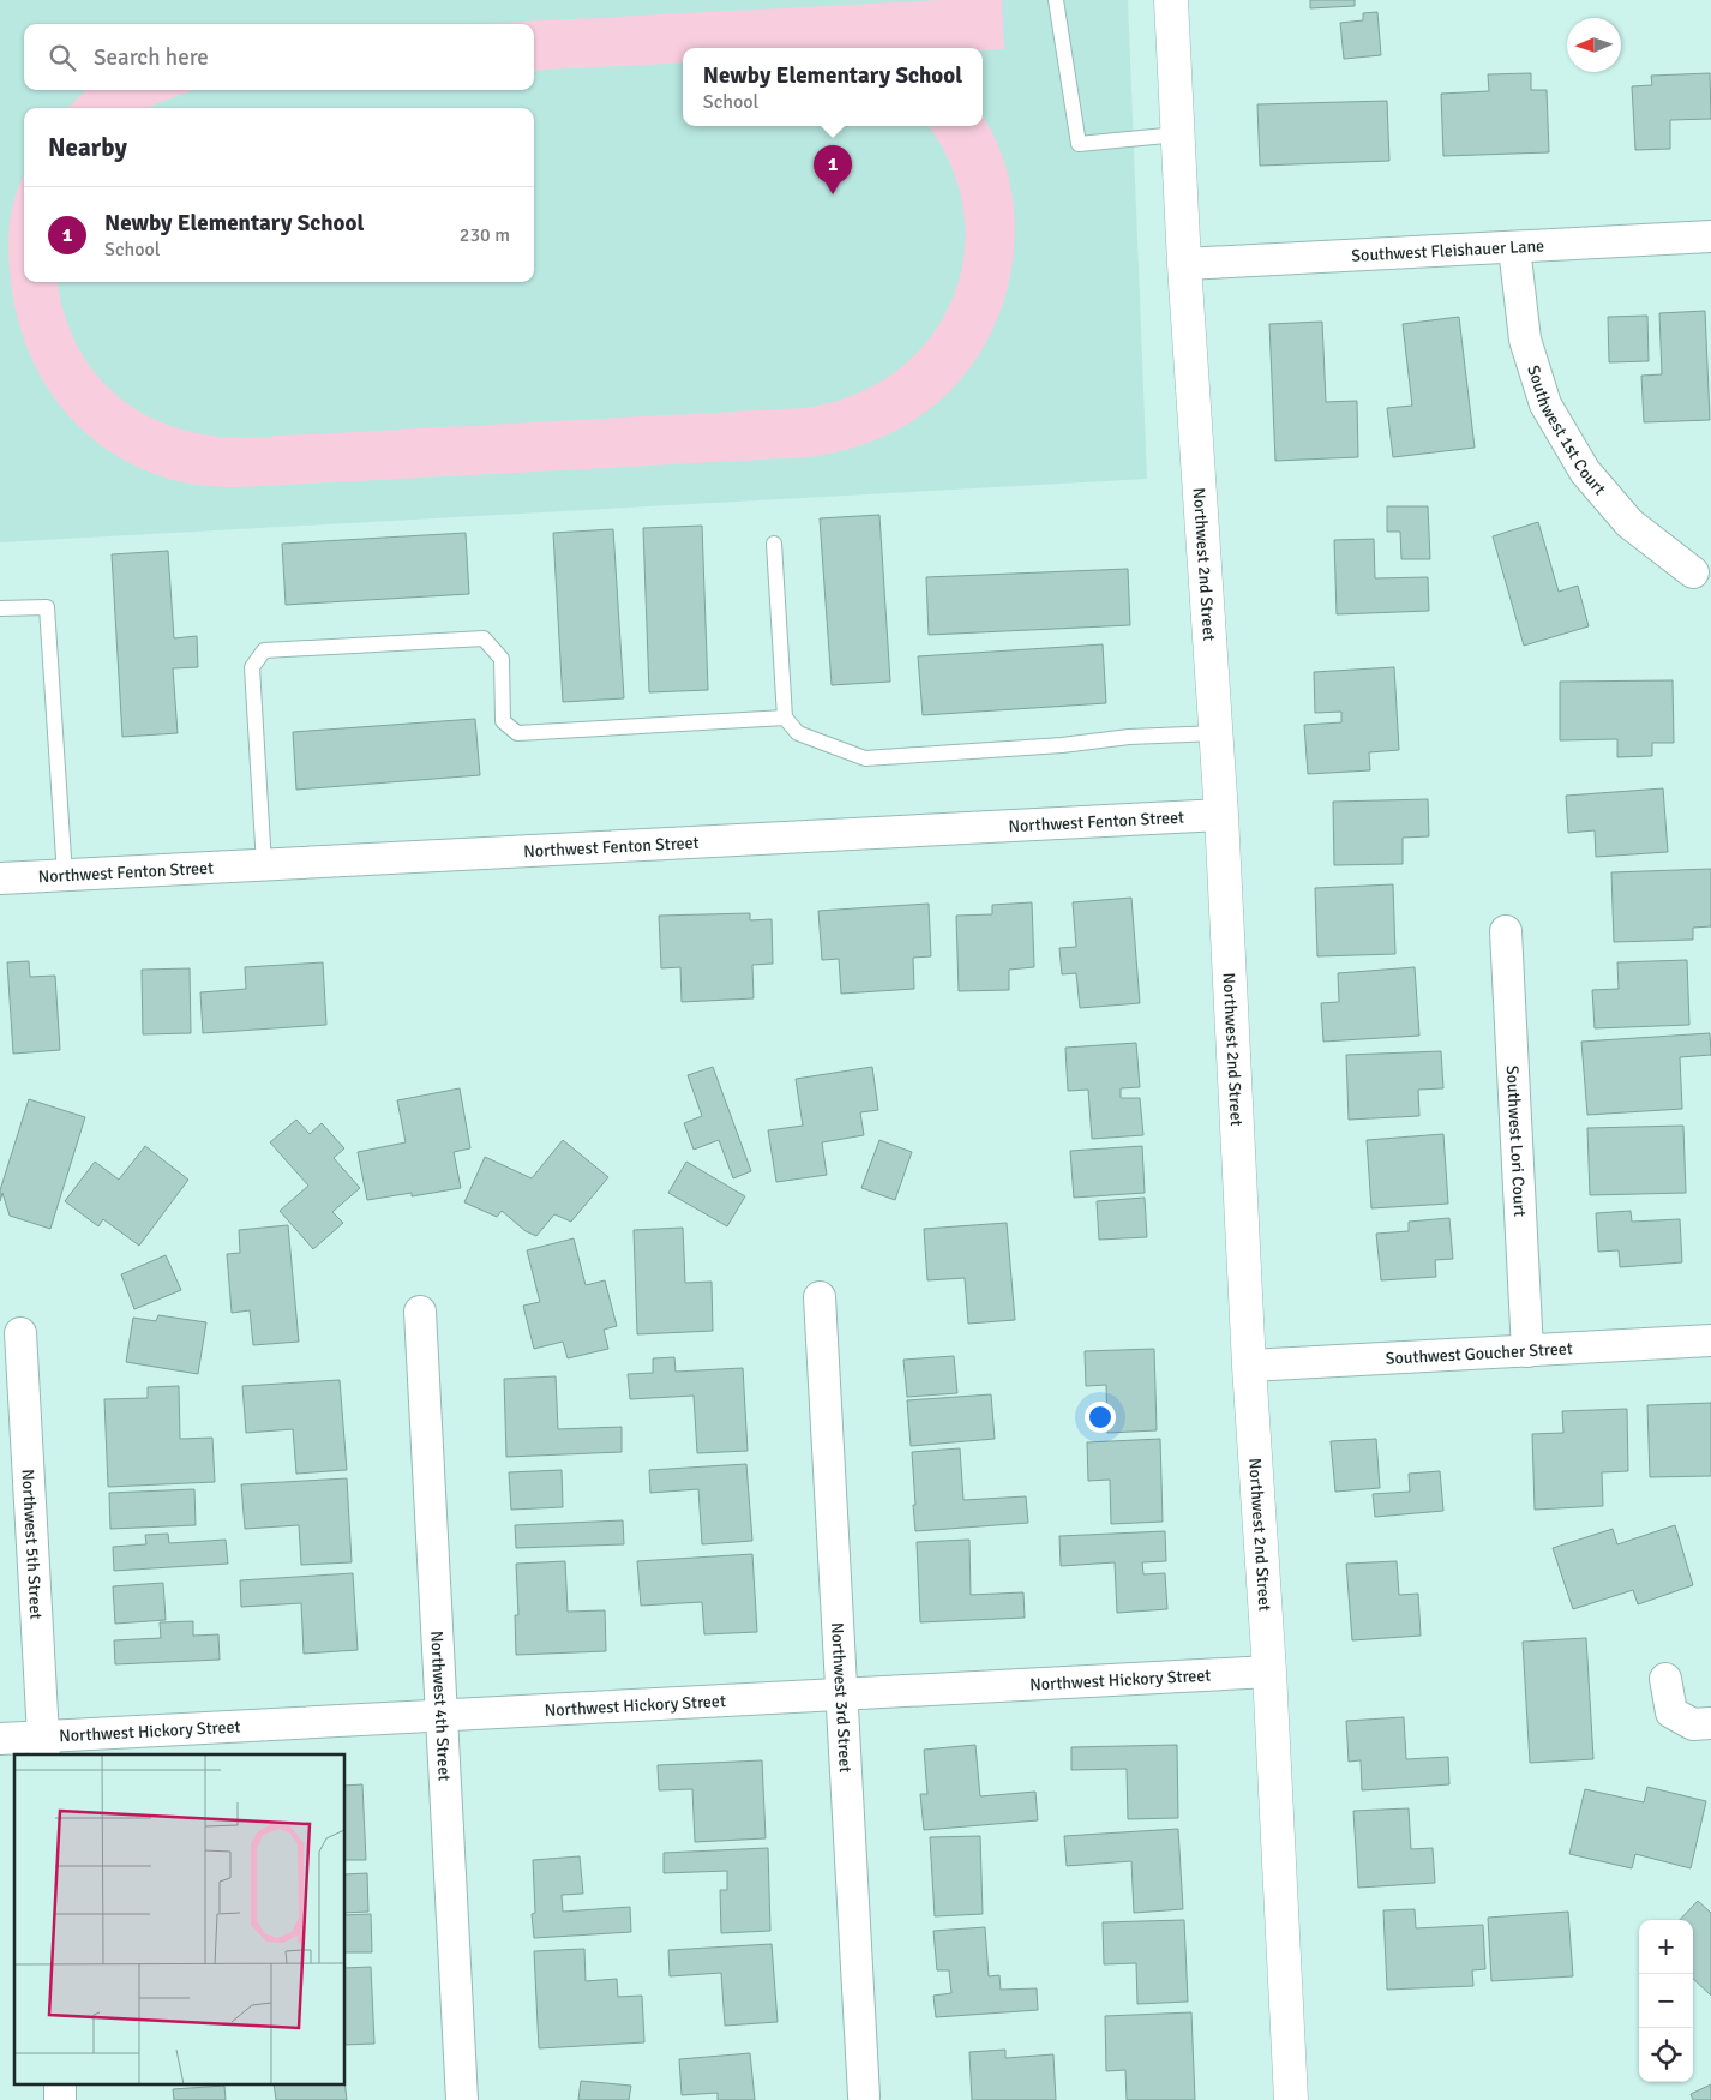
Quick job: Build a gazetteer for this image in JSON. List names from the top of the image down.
{
  "streets": {
    "main road": ["Northwest 2nd Street"],
    "street": [
      "Southwest Fleishauer Lane",
      "Southwest 1st Court",
      "Northwest Fenton Street",
      "Southwest Lori Court",
      "Southwest Goucher Street",
      "Northwest 5th Street",
      "Northwest Hickory Street",
      "Northwest 3rd Street",
      "Northwest 4th Street"
    ]
  },
  "crossings": [
    ["Southwest Fleishauer Lane", "Southwest 1st Court"],
    ["Southwest Fleishauer Lane", "Northwest 2nd Street"],
    ["Northwest 2nd Street", "Northwest Fenton Street"],
    ["Northwest 2nd Street", "Southwest Goucher Street"],
    ["Northwest 2nd Street", "Northwest Hickory Street"],
    ["Southwest Lori Court", "Southwest Goucher Street"],
    ["Northwest 5th Street", "Northwest Hickory Street"],
    ["Northwest Hickory Street", "Northwest 3rd Street"],
    ["Northwest Hickory Street", "Northwest 4th Street"]
  ],
  "north": "left",
  "page": {
    "search": "Search here",
    "popup": ["Newby Elementary School", "School"],
    "heading": "Nearby",
    "pins": "1",
    "list": [
      {
        "mark": "1",
        "name": "Newby Elementary School",
        "note": "School",
        "value": "230 m"
      }
    ],
    "map_buttons": ["+", "−"]
  }
}
